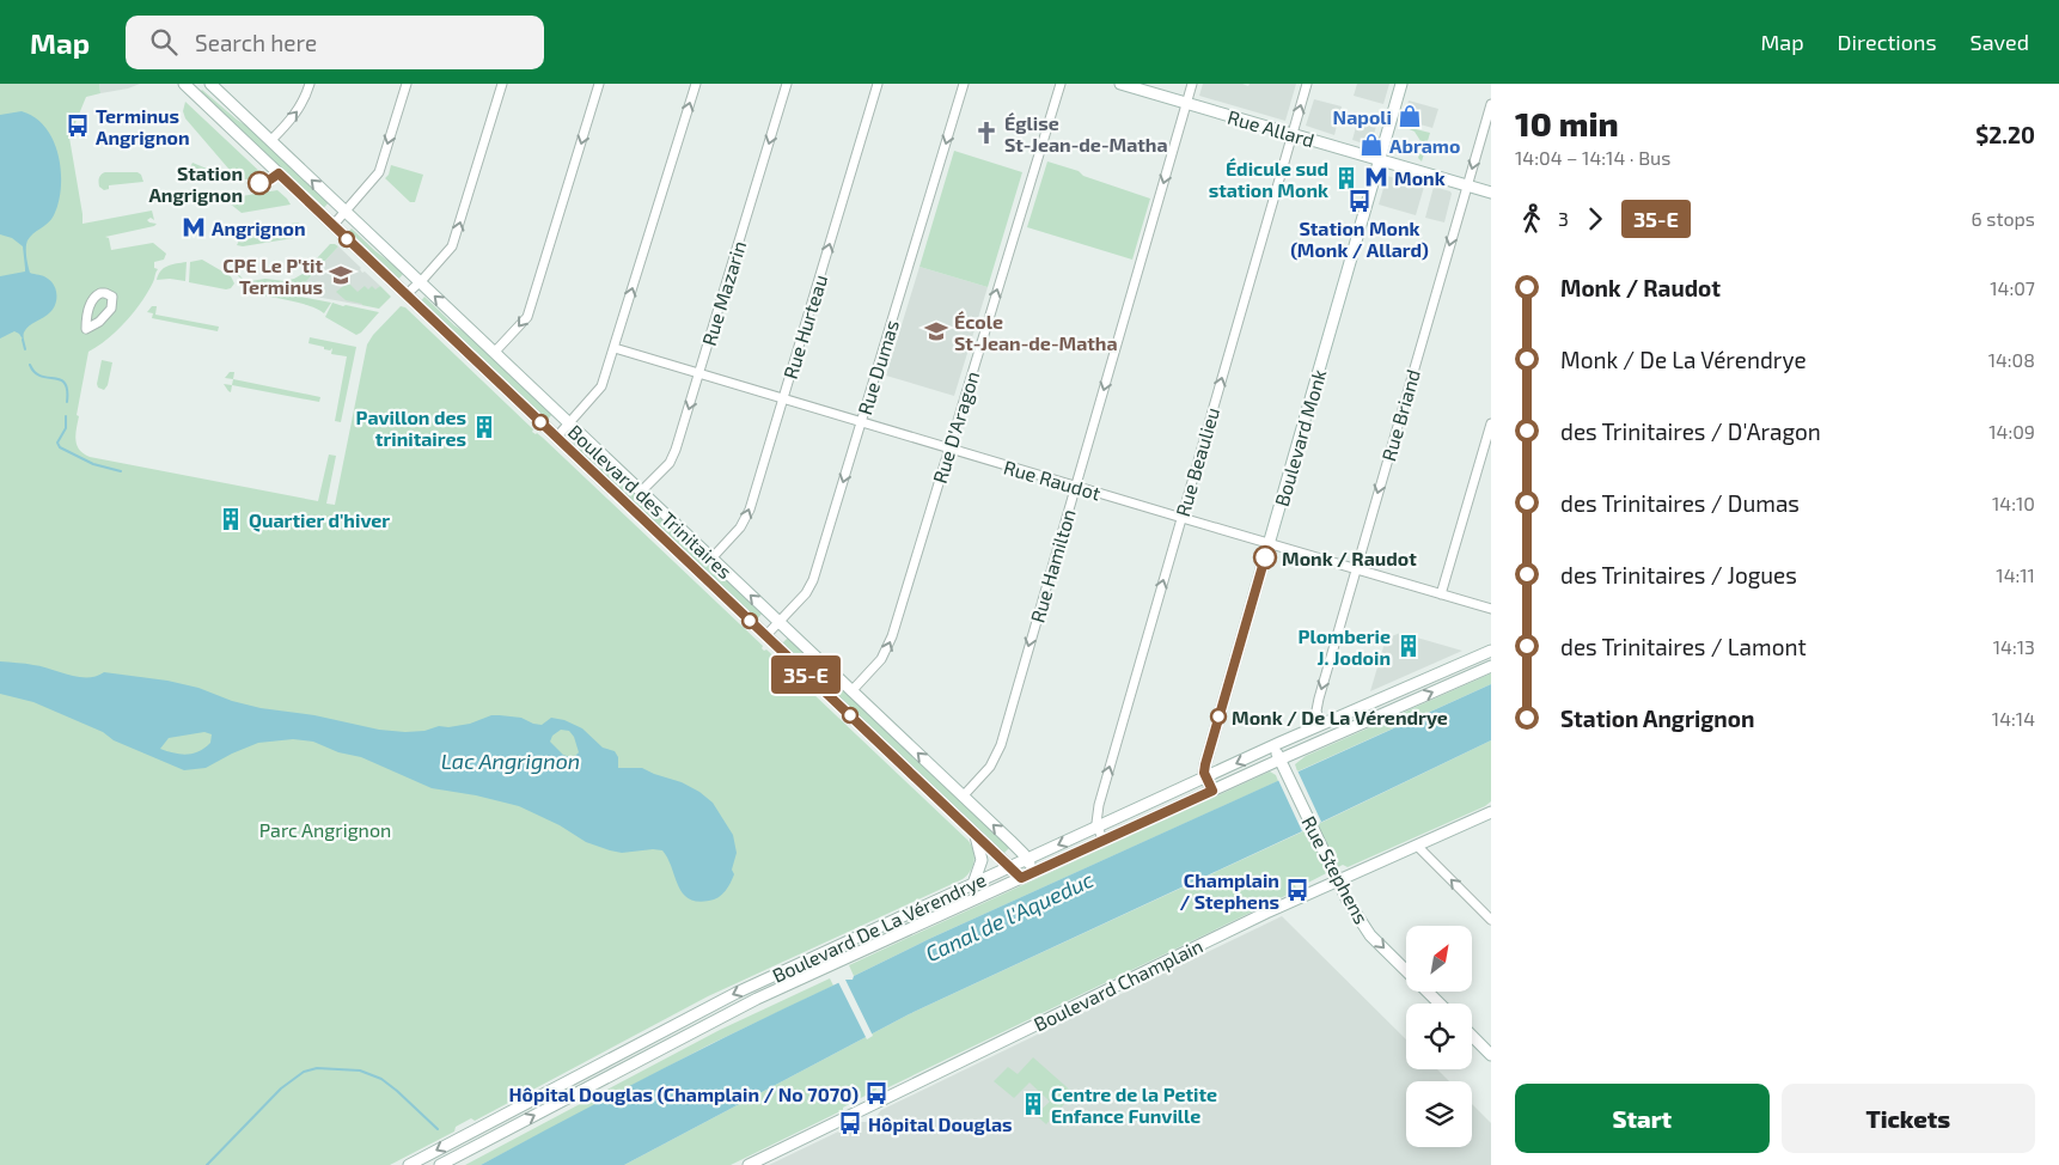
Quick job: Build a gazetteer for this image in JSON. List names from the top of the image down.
{
  "streets": {
    "main road": [
      "Rue Allard",
      "Boulevard Monk",
      "Boulevard des Trinitaires",
      "Rue Stephens",
      "Boulevard De La Vérendrye",
      "Boulevard Champlain"
    ],
    "street": [
      "Rue Mazarin",
      "Rue Hurteau",
      "Rue Dumas",
      "Rue Briand",
      "Rue D'Aragon",
      "Rue Beaulieu",
      "Rue Raudot",
      "Rue Hamilton"
    ]
  },
  "crossings": [
    ["Rue Allard", "Rue Briand"],
    ["Rue Allard", "Boulevard Monk"],
    ["Rue Allard", "Rue Beaulieu"],
    ["Rue Allard", "Rue Hamilton"],
    ["Rue Mazarin", "Rue Raudot"],
    ["Rue Mazarin", "Boulevard des Trinitaires"],
    ["Rue Hurteau", "Rue Raudot"],
    ["Rue Hurteau", "Boulevard des Trinitaires"],
    ["Rue Dumas", "Rue Raudot"],
    ["Rue Dumas", "Boulevard des Trinitaires"],
    ["Rue Briand", "Rue Raudot"],
    ["Rue Briand", "Boulevard De La Vérendrye"],
    ["Rue D'Aragon", "Rue Raudot"],
    ["Rue D'Aragon", "Boulevard des Trinitaires"],
    ["Boulevard Monk", "Rue Raudot"],
    ["Boulevard Monk", "Boulevard De La Vérendrye"],
    ["Rue Beaulieu", "Rue Raudot"],
    ["Rue Beaulieu", "Boulevard De La Vérendrye"],
    ["Rue Raudot", "Rue Hamilton"],
    ["Boulevard des Trinitaires", "Rue Hamilton"],
    ["Boulevard des Trinitaires", "Boulevard De La Vérendrye"],
    ["Rue Stephens", "Boulevard De La Vérendrye"],
    ["Rue Stephens", "Boulevard Champlain"]
  ],
  "one_way": [
    "Rue Mazarin",
    "Rue Hurteau",
    "Rue Dumas",
    "Rue Briand",
    "Rue D'Aragon",
    "Rue Beaulieu",
    "Rue Hamilton",
    "Rue Stephens"
  ],
  "water": ["Lac Angrignon", "Canal de l'Aqueduc"],
  "parks": ["Parc Angrignon"],
  "places": {
    "shop": ["Napoli", "Abramo"],
    "bus stop": [
      "Terminus Angrignon",
      "Station Monk (Monk / Allard)",
      "Champlain / Stephens",
      "Hôpital Douglas (Champlain / No 7070)",
      "Hôpital Douglas"
    ],
    "church": ["Église St-Jean-de-Matha"],
    "metro station": ["Monk", "Angrignon"],
    "building": [
      "Édicule sud station Monk",
      "Pavillon des trinitaires",
      "Quartier d'hiver",
      "Plomberie J. Jodoin",
      "Centre de la Petite Enfance Funville"
    ],
    "other": ["Station Angrignon", "Monk / Raudot", "Monk / De La Vérendrye"],
    "school or university": ["CPE Le P'tit Terminus", "École St-Jean-de-Matha"]
  },
  "lines": ["bus line 35-E"],
  "north": "top right",
  "page": {
    "header": "Map",
    "search": "Search here",
    "nav": ["Map", "Directions", "Saved"],
    "on_map": "35-E",
    "heading": ["10 min", "14:04 – 14:14 · Bus", "$2.20"],
    "legs": ["3", "35-E", "6 stops"],
    "list": [
      {
        "name": "Monk / Raudot",
        "value": "14:07"
      },
      {
        "name": "Monk / De La Vérendrye",
        "value": "14:08"
      },
      {
        "name": "des Trinitaires / D'Aragon",
        "value": "14:09"
      },
      {
        "name": "des Trinitaires / Dumas",
        "value": "14:10"
      },
      {
        "name": "des Trinitaires / Jogues",
        "value": "14:11"
      },
      {
        "name": "des Trinitaires / Lamont",
        "value": "14:13"
      },
      {
        "name": "Station Angrignon",
        "value": "14:14"
      }
    ],
    "buttons": ["Start", "Tickets"]
  }
}
